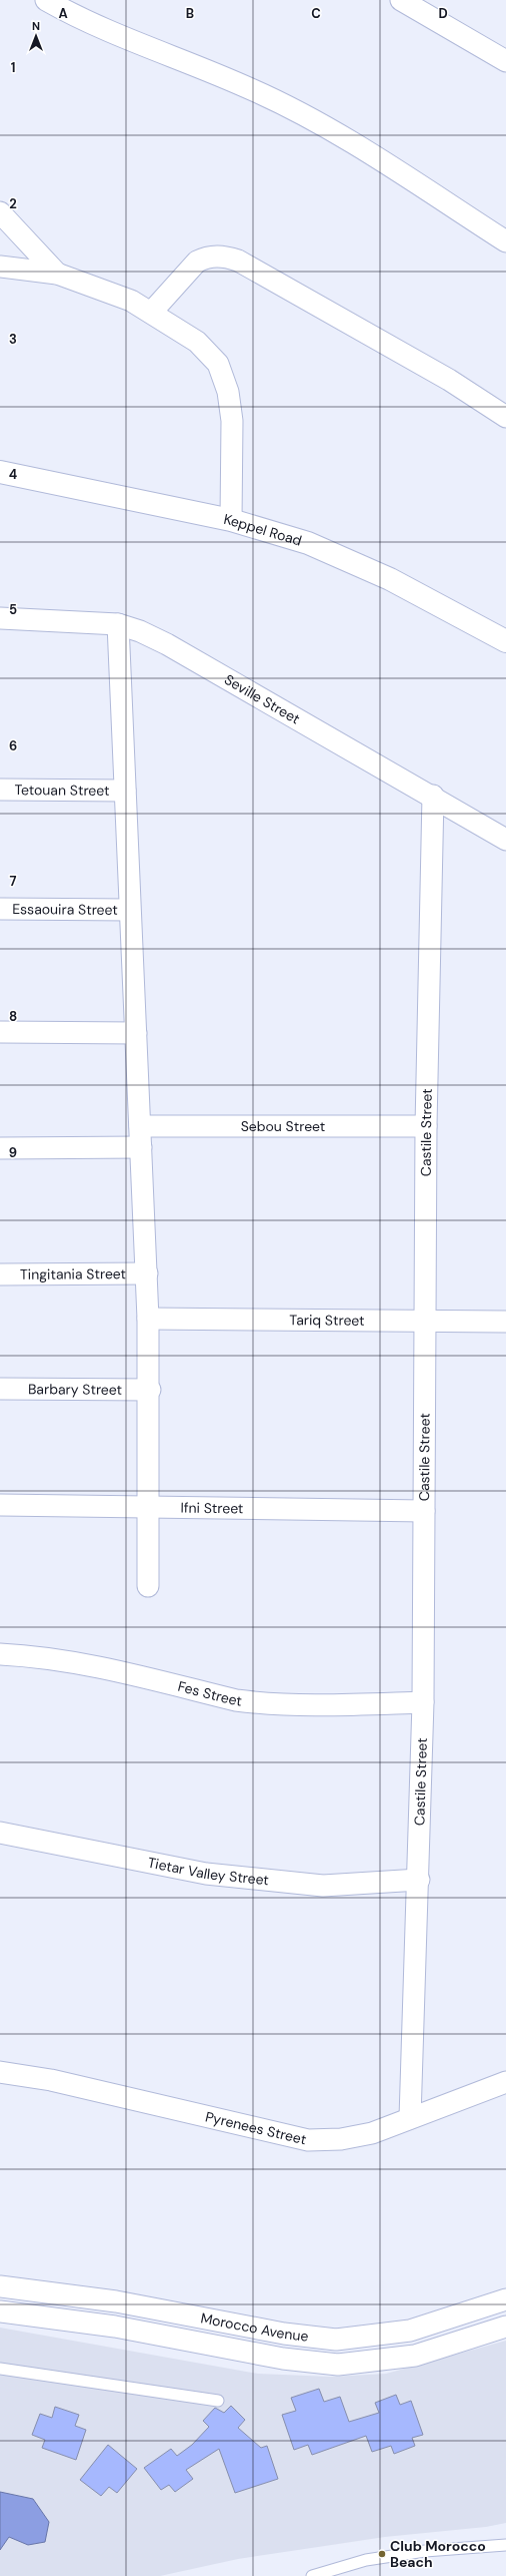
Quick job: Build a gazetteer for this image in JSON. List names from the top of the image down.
{
  "streets": {
    "street": [
      "Keppel Road",
      "Seville Street",
      "Tetouan Street",
      "Essaouira Street",
      "Sebou Street",
      "Castile Street",
      "Tingitania Street",
      "Tariq Street",
      "Barbary Street",
      "Ifni Street",
      "Fes Street",
      "Tietar Valley Street",
      "Pyrenees Street",
      "Morocco Avenue"
    ]
  },
  "crossings": [
    ["Seville Street", "Castile Street"],
    ["Sebou Street", "Castile Street"],
    ["Castile Street", "Tariq Street"],
    ["Castile Street", "Ifni Street"],
    ["Castile Street", "Fes Street"],
    ["Castile Street", "Tietar Valley Street"],
    ["Castile Street", "Pyrenees Street"]
  ],
  "places": ["Club Morocco Beach"],
  "north": "top",
  "grid": {
    "columns": [
      "A",
      "B",
      "C",
      "D"
    ],
    "rows": [
      "1",
      "2",
      "3",
      "4",
      "5",
      "6",
      "7",
      "8",
      "9"
    ]
  }
}
